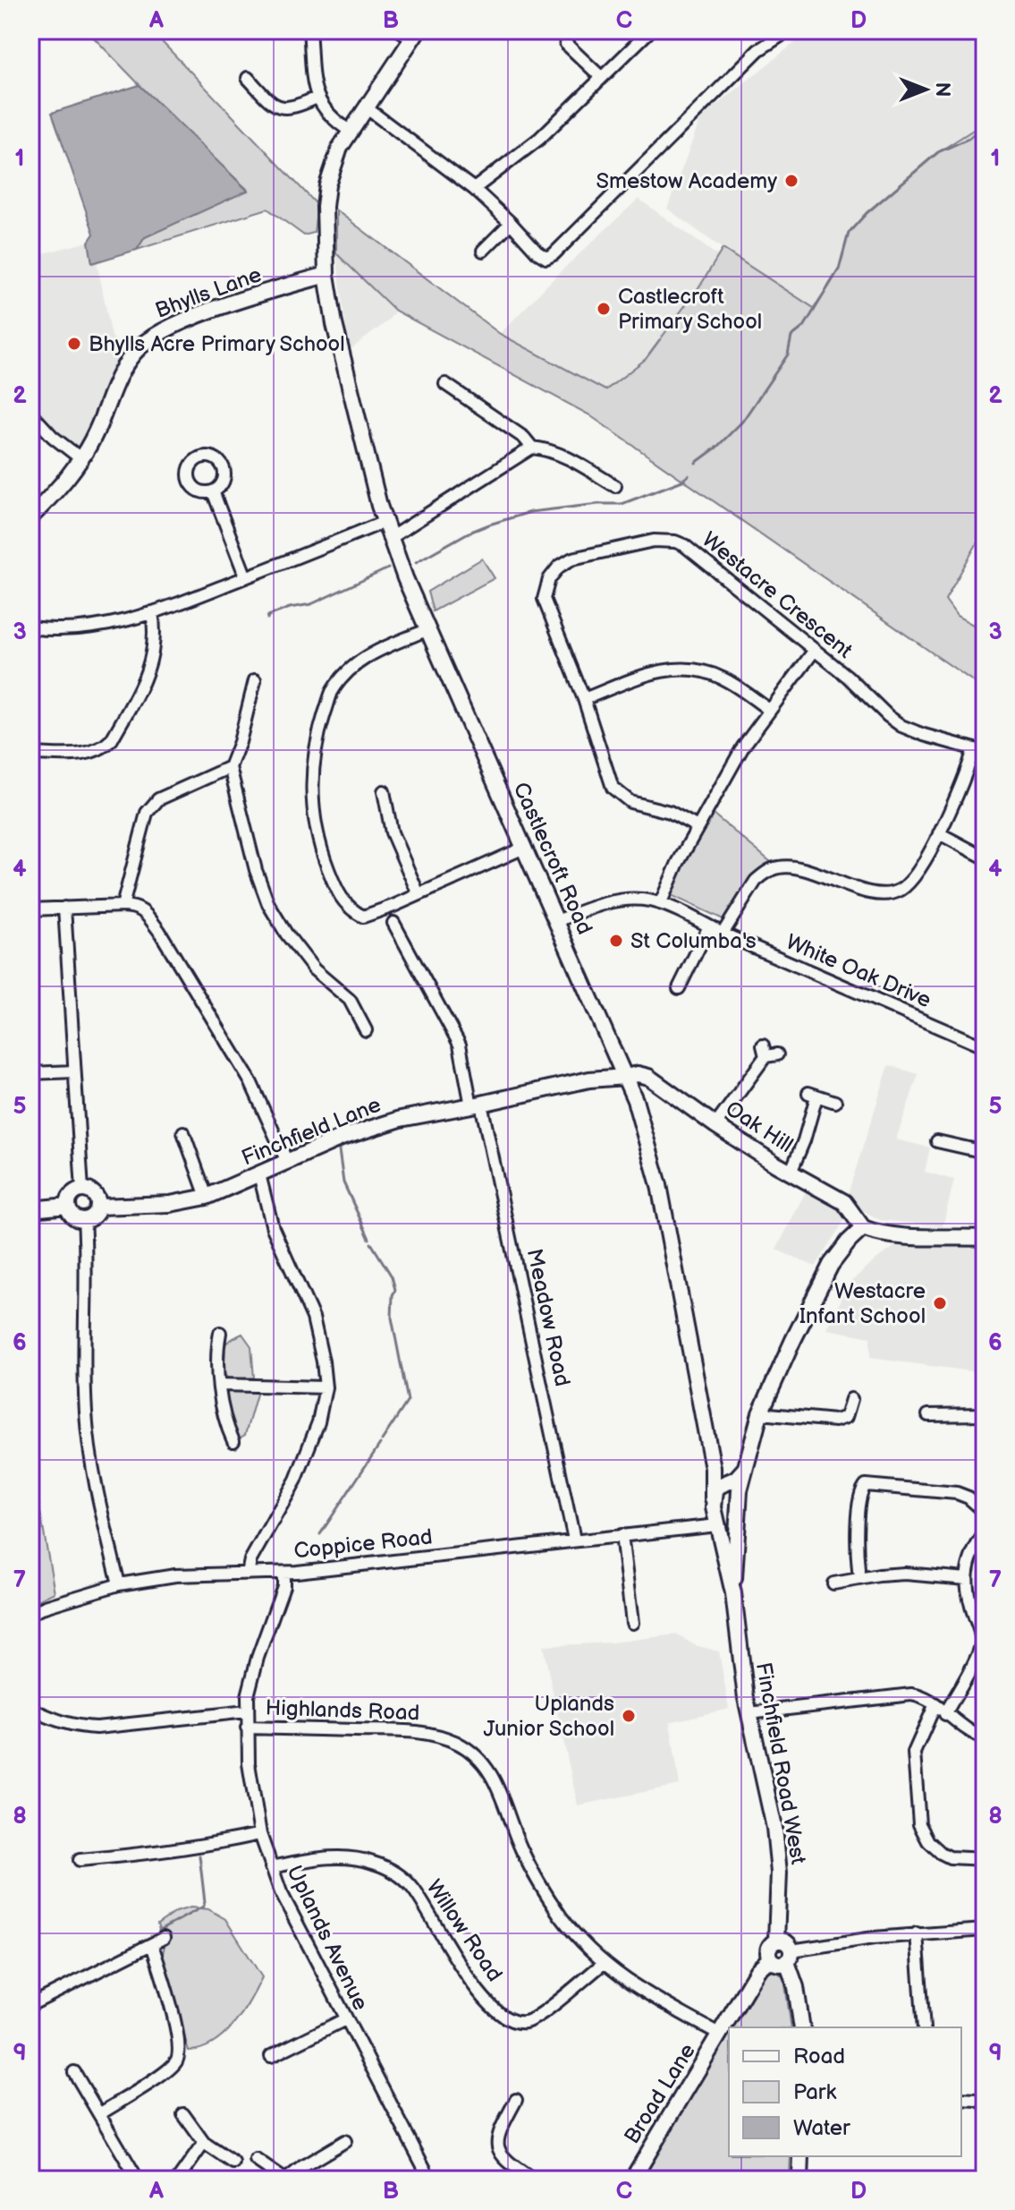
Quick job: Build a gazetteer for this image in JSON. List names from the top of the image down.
{
  "streets": {
    "street": [
      "Bhylls Lane",
      "Westacre Crescent",
      "Castlecroft Road",
      "White Oak Drive",
      "Oak Hill",
      "Finchfield Lane",
      "Meadow Road",
      "Coppice Road",
      "Highlands Road",
      "Finchfield Road West",
      "Willow Road",
      "Uplands Avenue",
      "Broad Lane"
    ]
  },
  "crossings": [
    ["Bhylls Lane", "Castlecroft Road"],
    ["Castlecroft Road", "White Oak Drive"],
    ["Castlecroft Road", "Oak Hill"],
    ["Castlecroft Road", "Finchfield Lane"],
    ["Oak Hill", "Finchfield Lane"],
    ["Finchfield Lane", "Meadow Road"],
    ["Meadow Road", "Coppice Road"],
    ["Coppice Road", "Finchfield Road West"],
    ["Coppice Road", "Uplands Avenue"],
    ["Highlands Road", "Willow Road"],
    ["Highlands Road", "Uplands Avenue"],
    ["Highlands Road", "Broad Lane"],
    ["Finchfield Road West", "Broad Lane"],
    ["Willow Road", "Uplands Avenue"]
  ],
  "places": [
    "Smestow Academy",
    "Castlecroft Primary School",
    "Bhylls Acre Primary School",
    "St Columba's",
    "Westacre Infant School",
    "Uplands Junior School"
  ],
  "legend": ["Road", "Park", "Water"],
  "north": "right",
  "grid": {
    "columns": [
      "A",
      "B",
      "C",
      "D"
    ],
    "rows": [
      "1",
      "2",
      "3",
      "4",
      "5",
      "6",
      "7",
      "8",
      "9"
    ]
  }
}
